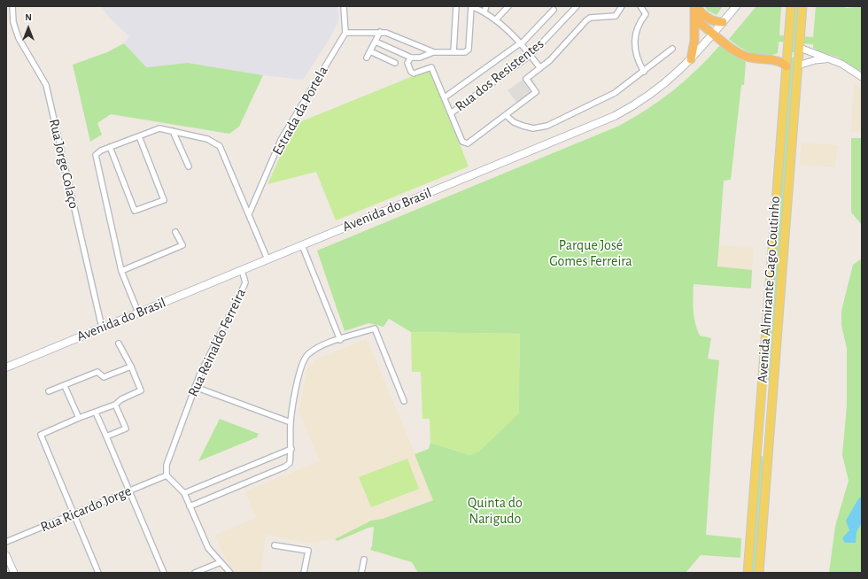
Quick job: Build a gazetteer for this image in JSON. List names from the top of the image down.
{
  "streets": {
    "main road": ["Avenida do Brasil", "Avenida Almirante Gago Coutinho"],
    "street": [
      "Rua dos Resistentes",
      "Estrada da Portela",
      "Rua Jorge Colaço",
      "Rua Reinaldo Ferreira",
      "Rua Ricardo Jorge"
    ]
  },
  "crossings": [
    ["Rua Jorge Colaço", "Avenida do Brasil"],
    ["Avenida do Brasil", "Rua Reinaldo Ferreira"],
    ["Rua Reinaldo Ferreira", "Rua Ricardo Jorge"]
  ],
  "parks": ["Parque José Gomes Ferreira", "Quinta do Narigudo"],
  "north": "top"
}
